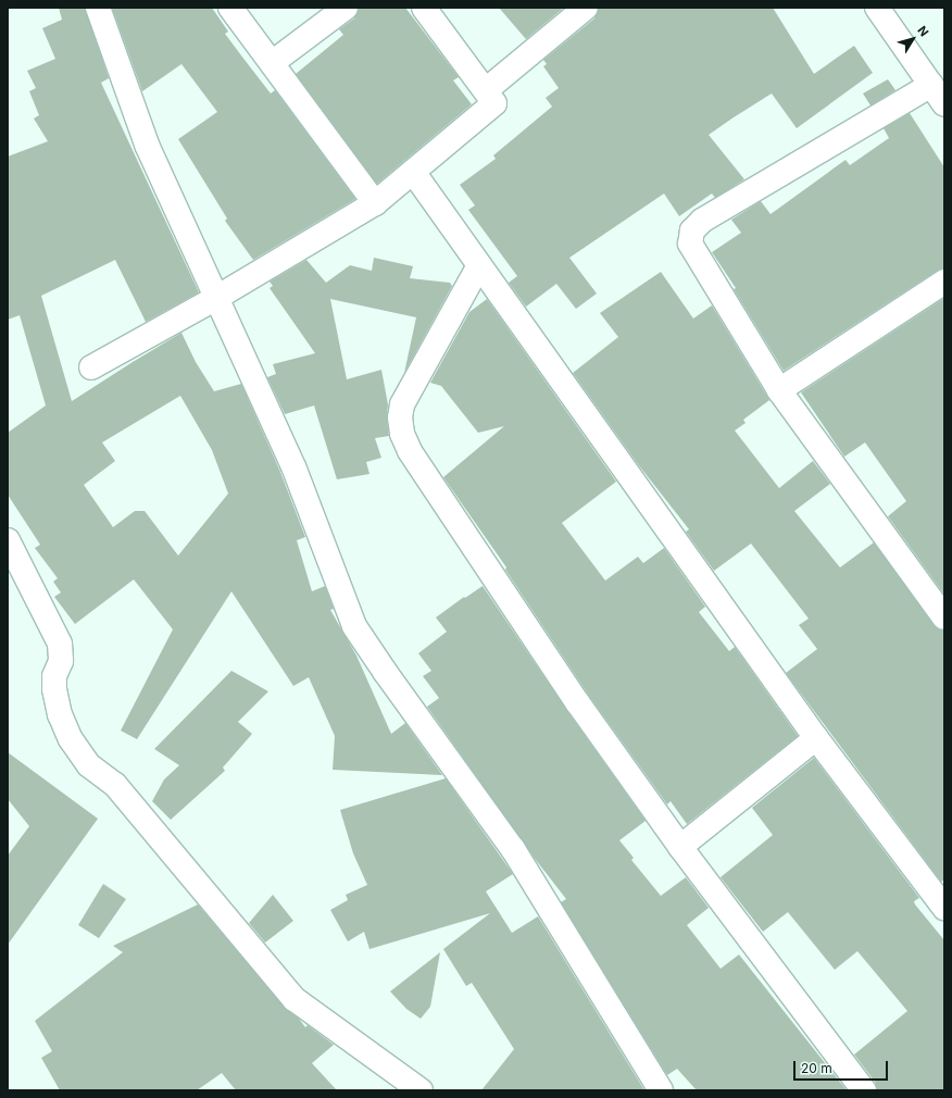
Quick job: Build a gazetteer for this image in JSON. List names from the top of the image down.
{
  "scale_bar": "20 m",
  "north": "top right"
}
